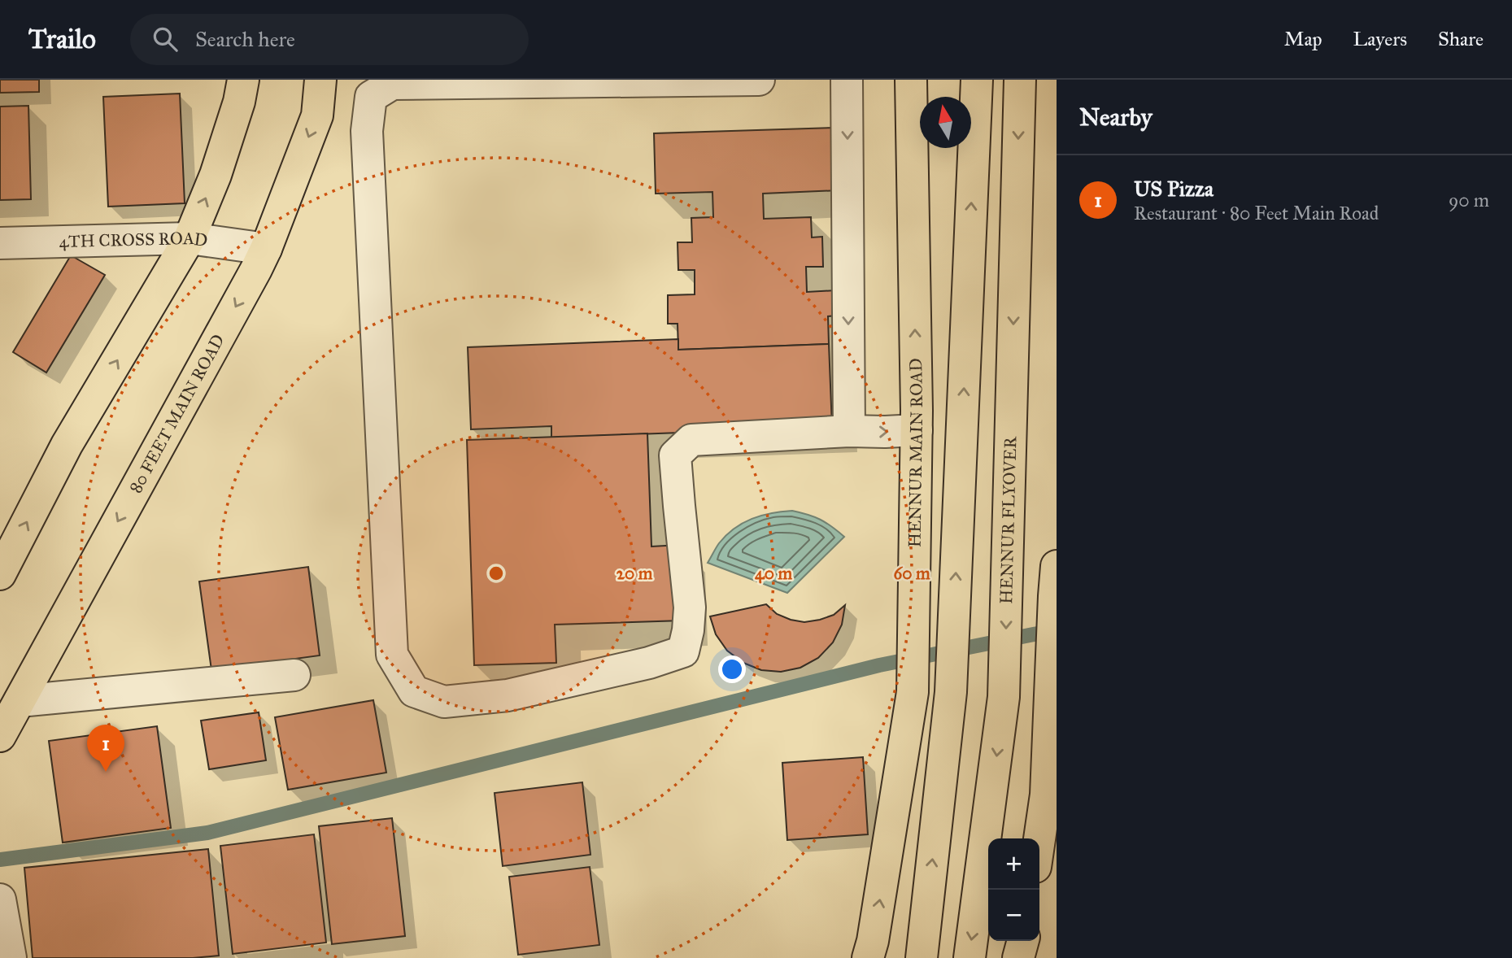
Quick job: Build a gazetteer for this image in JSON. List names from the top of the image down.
{
  "streets": {
    "main road": ["80 FEET MAIN ROAD", "HENNUR MAIN ROAD", "HENNUR FLYOVER"],
    "street": ["4TH CROSS ROAD"]
  },
  "crossings": [
    ["4TH CROSS ROAD", "80 FEET MAIN ROAD"]
  ],
  "north": "top",
  "page": {
    "header": "Trailo",
    "search": "Search here",
    "nav": ["Map", "Layers", "Share"],
    "heading": "Nearby",
    "list": [
      {
        "mark": "1",
        "name": "US Pizza",
        "note": "Restaurant · 80 Feet Main Road",
        "value": "90 m"
      }
    ],
    "pins": "1",
    "map_buttons": ["+", "−"]
  },
  "rings": ["20 m", "40 m", "60 m"]
}
